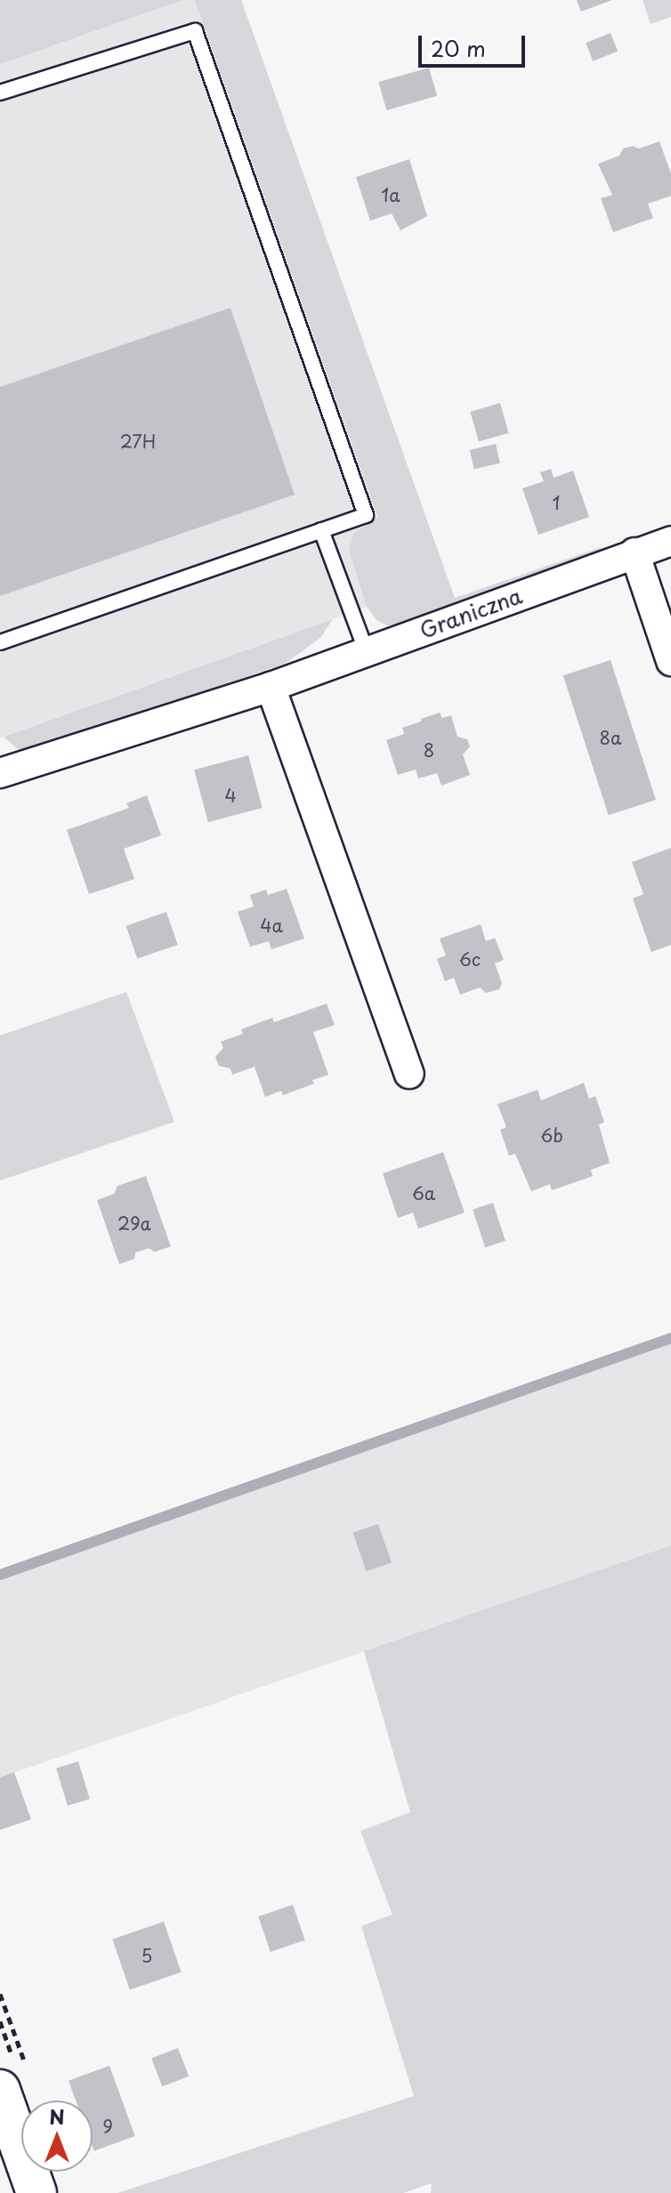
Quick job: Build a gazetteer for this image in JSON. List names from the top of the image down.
{
  "streets": {
    "street": ["Graniczna"]
  },
  "house_numbers": [
    "1a",
    "27H",
    "1",
    "8a",
    "8",
    "4",
    "4a",
    "6c",
    "6b",
    "6a",
    "29a",
    "5",
    "9"
  ],
  "scale_bar": "20 m",
  "north": "top"
}
